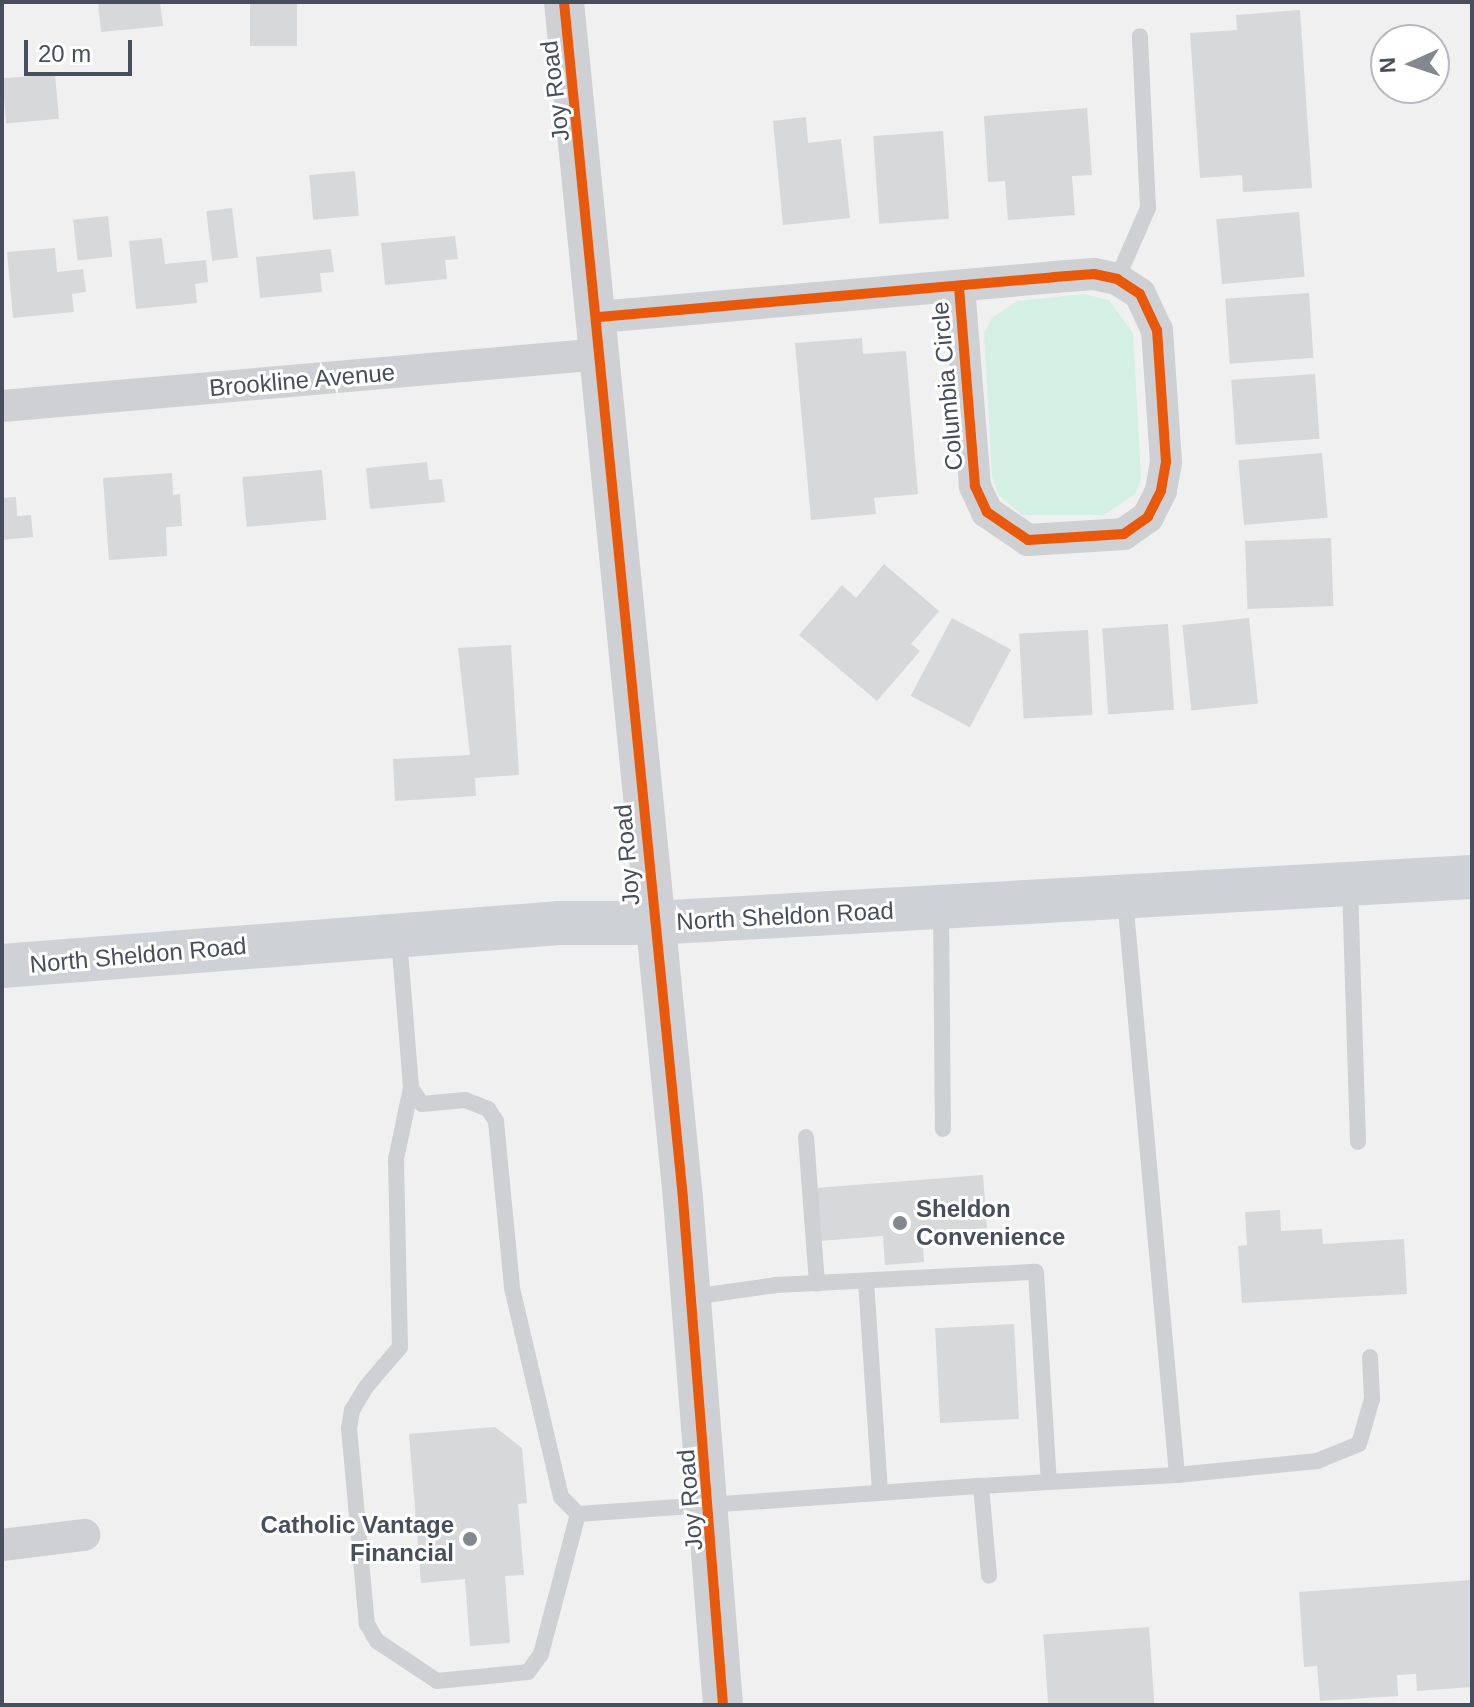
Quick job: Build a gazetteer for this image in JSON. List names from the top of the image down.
{
  "streets": {
    "main road": ["North Sheldon Road"],
    "street": ["Joy Road", "Brookline Avenue", "Columbia Circle"]
  },
  "crossings": [
    ["Joy Road", "Brookline Avenue"],
    ["Joy Road", "Columbia Circle"],
    ["Joy Road", "North Sheldon Road"],
    ["Brookline Avenue", "Columbia Circle"]
  ],
  "places": ["Sheldon Convenience", "Catholic Vantage Financial"],
  "scale_bar": "20 m",
  "north": "left"
}
